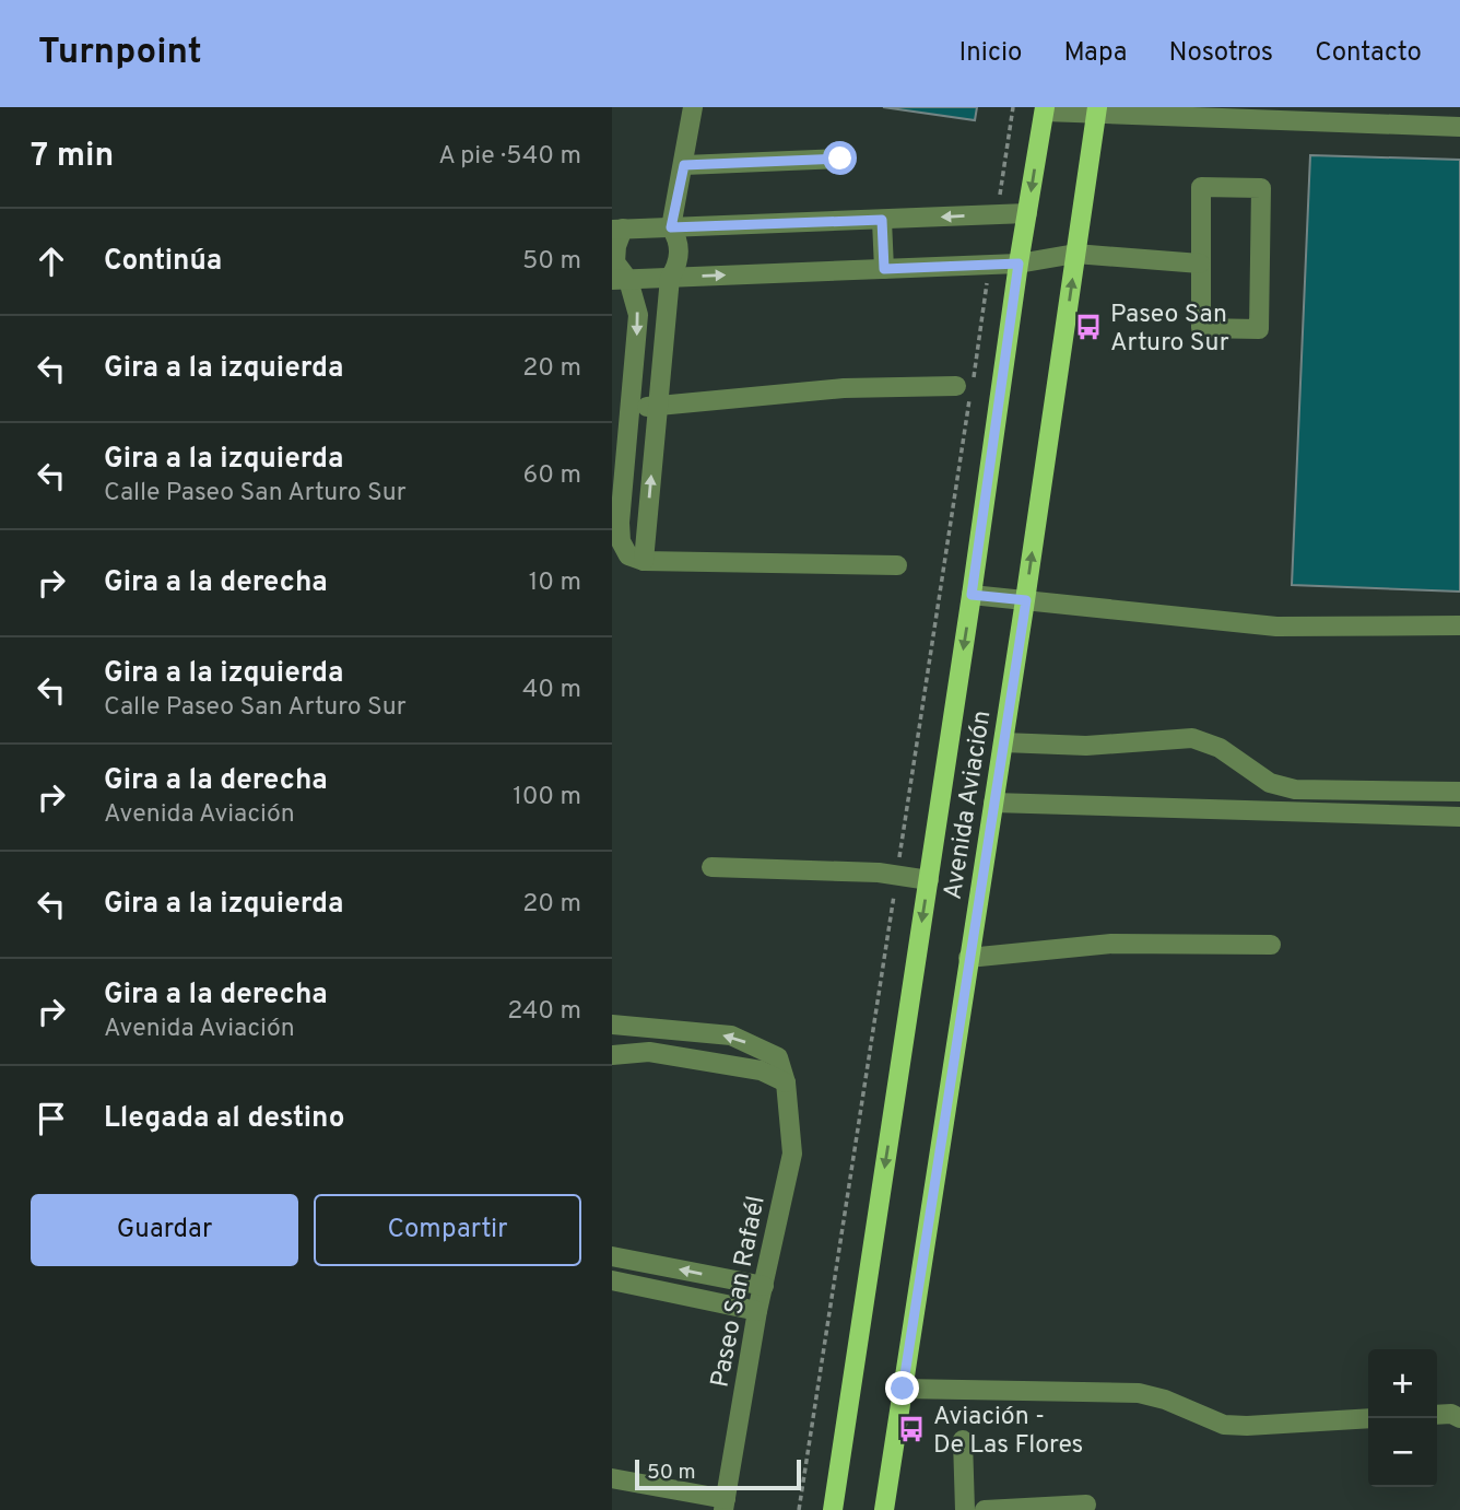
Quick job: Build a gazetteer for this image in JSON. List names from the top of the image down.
{
  "streets": {
    "main road": ["Avenida Aviación"],
    "street": ["Paseo San Rafaél"]
  },
  "places": {
    "bus stop": ["Paseo San Arturo Sur", "Aviación - De Las Flores"]
  },
  "scale_bar": "50 m",
  "page": {
    "header": "Turnpoint",
    "nav": [
      "Inicio",
      "Mapa",
      "Nosotros",
      "Contacto"
    ],
    "heading": ["7 min", "A pie · 540 m"],
    "list": [
      ["Continúa", "50 m"],
      ["Gira a la izquierda", "20 m"],
      ["Gira a la izquierda", "Calle Paseo San Arturo Sur", "60 m"],
      ["Gira a la derecha", "10 m"],
      ["Gira a la izquierda", "Calle Paseo San Arturo Sur", "40 m"],
      ["Gira a la derecha", "Avenida Aviación", "100 m"],
      ["Gira a la izquierda", "20 m"],
      ["Gira a la derecha", "Avenida Aviación", "240 m"],
      "Llegada al destino"
    ],
    "buttons": ["Guardar", "Compartir"],
    "map_buttons": ["+", "−"],
    "scale": "50 m"
  }
}
